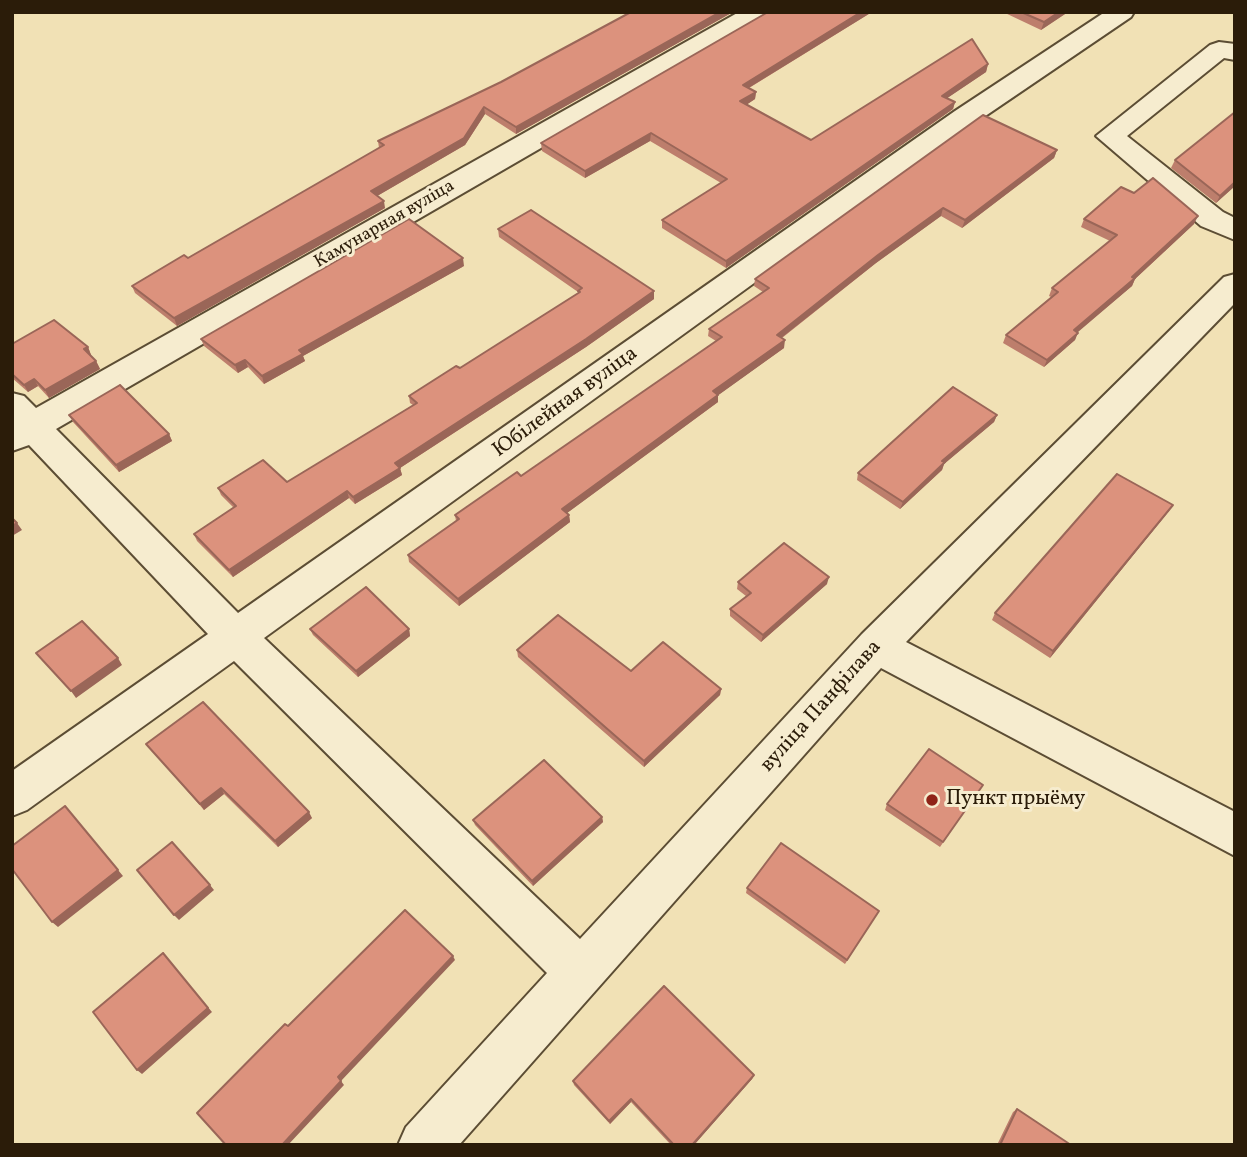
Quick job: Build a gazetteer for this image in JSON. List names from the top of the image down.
{
  "streets": {
    "street": ["Камунарная вуліца", "Юбілейная вуліца", "вуліца Панфілава"]
  },
  "places": ["Пункт прыёму"]
}
